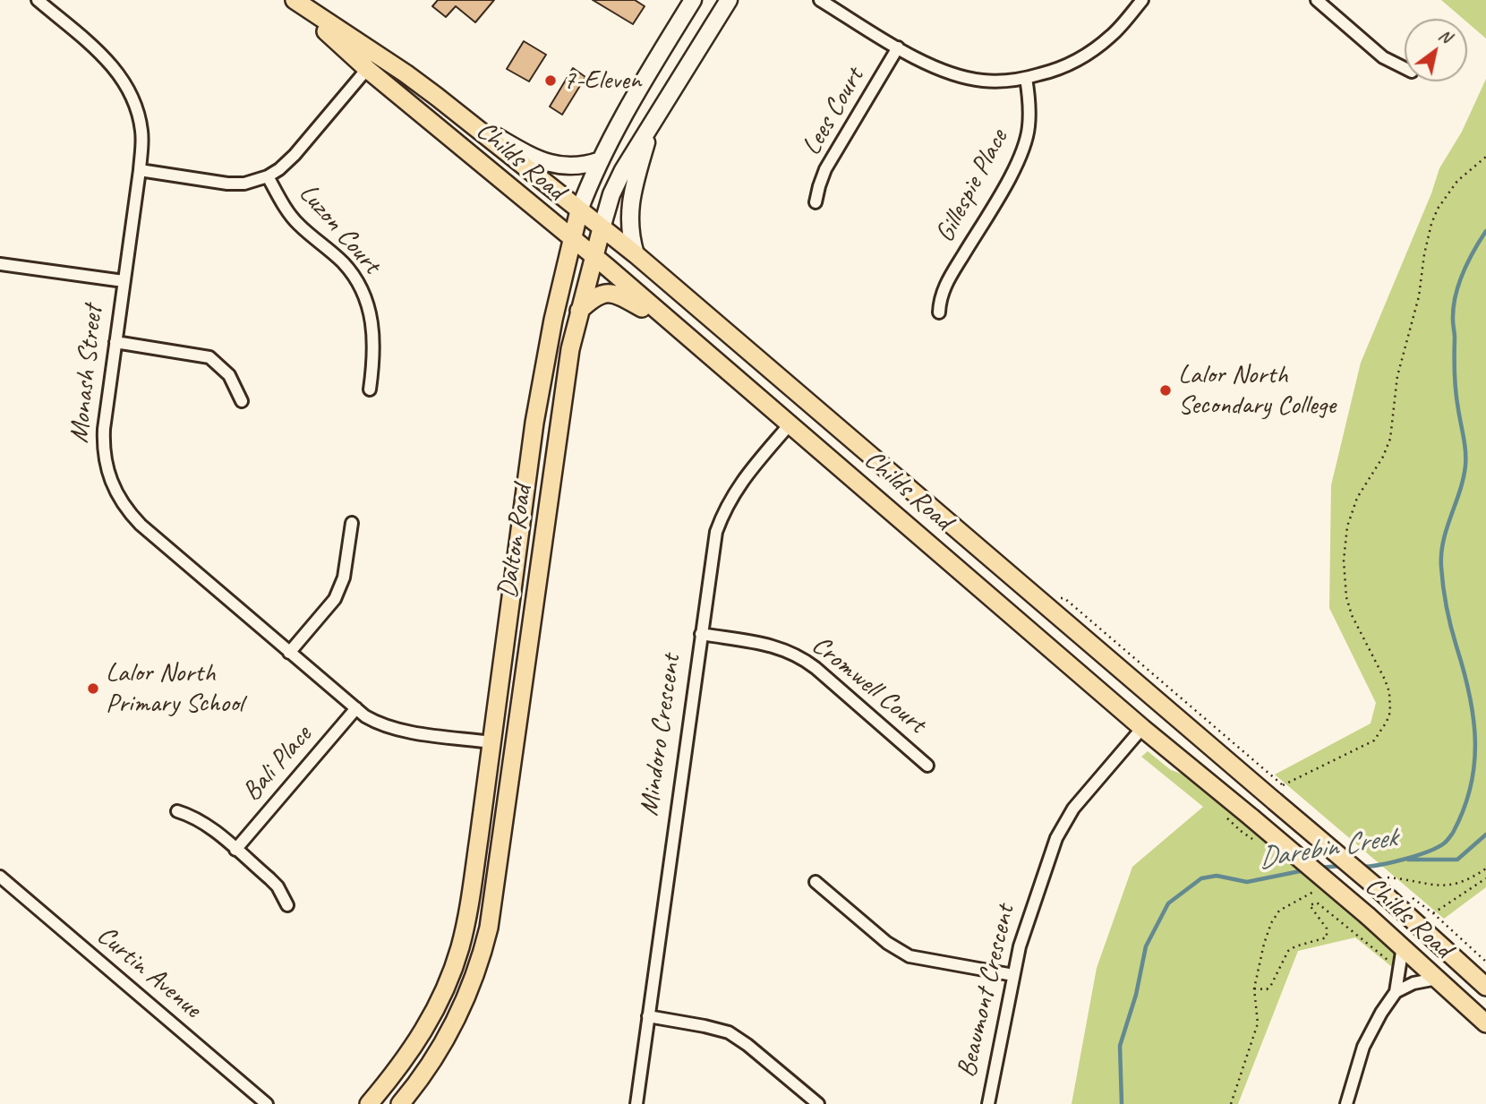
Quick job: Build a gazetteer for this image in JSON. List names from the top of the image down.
{
  "streets": {
    "main road": [
      "Childs Road",
      "Monash Street",
      "Dalton Road",
      "Mindoro Crescent",
      "Beaumont Crescent"
    ],
    "street": [
      "Lees Court",
      "Gillespie Place",
      "Luzon Court",
      "Cromwell Court",
      "Bali Place",
      "Curtin Avenue"
    ]
  },
  "crossings": [
    ["Childs Road", "Dalton Road"],
    ["Childs Road", "Mindoro Crescent"],
    ["Childs Road", "Beaumont Crescent"],
    ["Monash Street", "Dalton Road"],
    ["Monash Street", "Bali Place"],
    ["Cromwell Court", "Mindoro Crescent"]
  ],
  "water": ["Darebin Creek"],
  "places": ["7-Eleven", "Lalor North Secondary College", "Lalor North Primary School"],
  "north": "top right"
}
